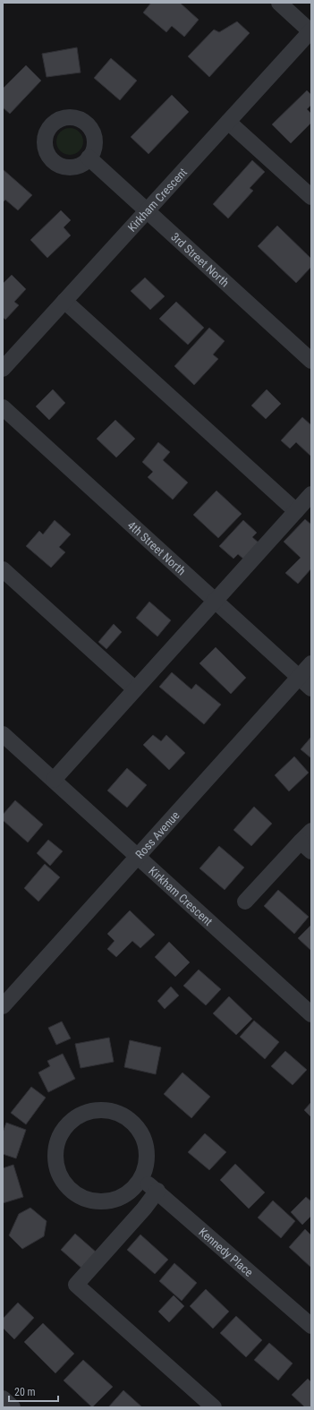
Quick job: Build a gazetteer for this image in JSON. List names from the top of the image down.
{
  "streets": {
    "street": [
      "Kirkham Crescent",
      "3rd Street North",
      "4th Street North",
      "Ross Avenue",
      "Kennedy Place"
    ]
  },
  "crossings": [
    ["Kirkham Crescent", "3rd Street North"],
    ["Kirkham Crescent", "Ross Avenue"],
    ["4th Street North", "Ross Avenue"]
  ],
  "scale_bar": "20 m"
}
